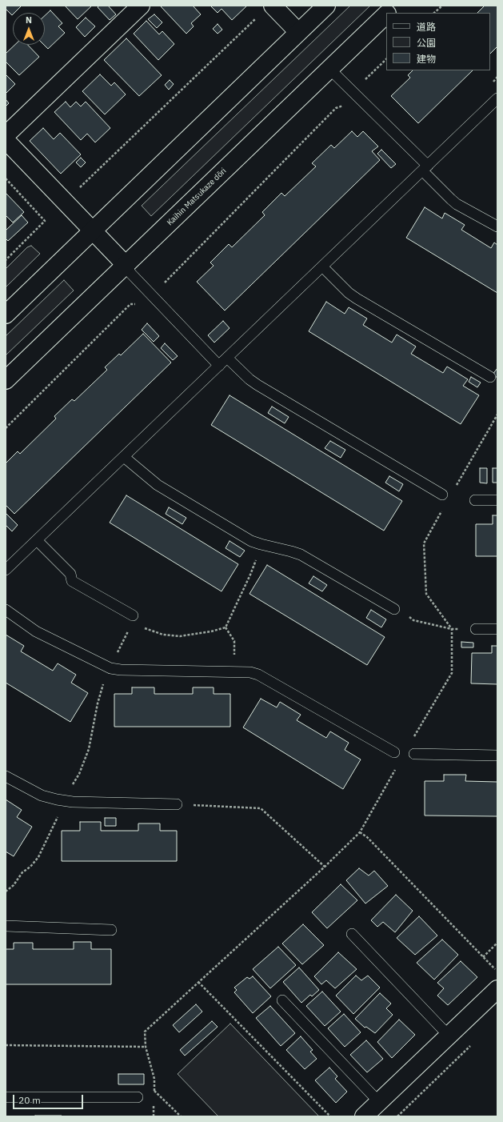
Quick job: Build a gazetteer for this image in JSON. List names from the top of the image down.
{
  "streets": {
    "street": ["Kaihin Matsukaze dōri"]
  },
  "legend": ["道路", "公園", "建物"],
  "scale_bar": "20 m",
  "north": "top"
}
